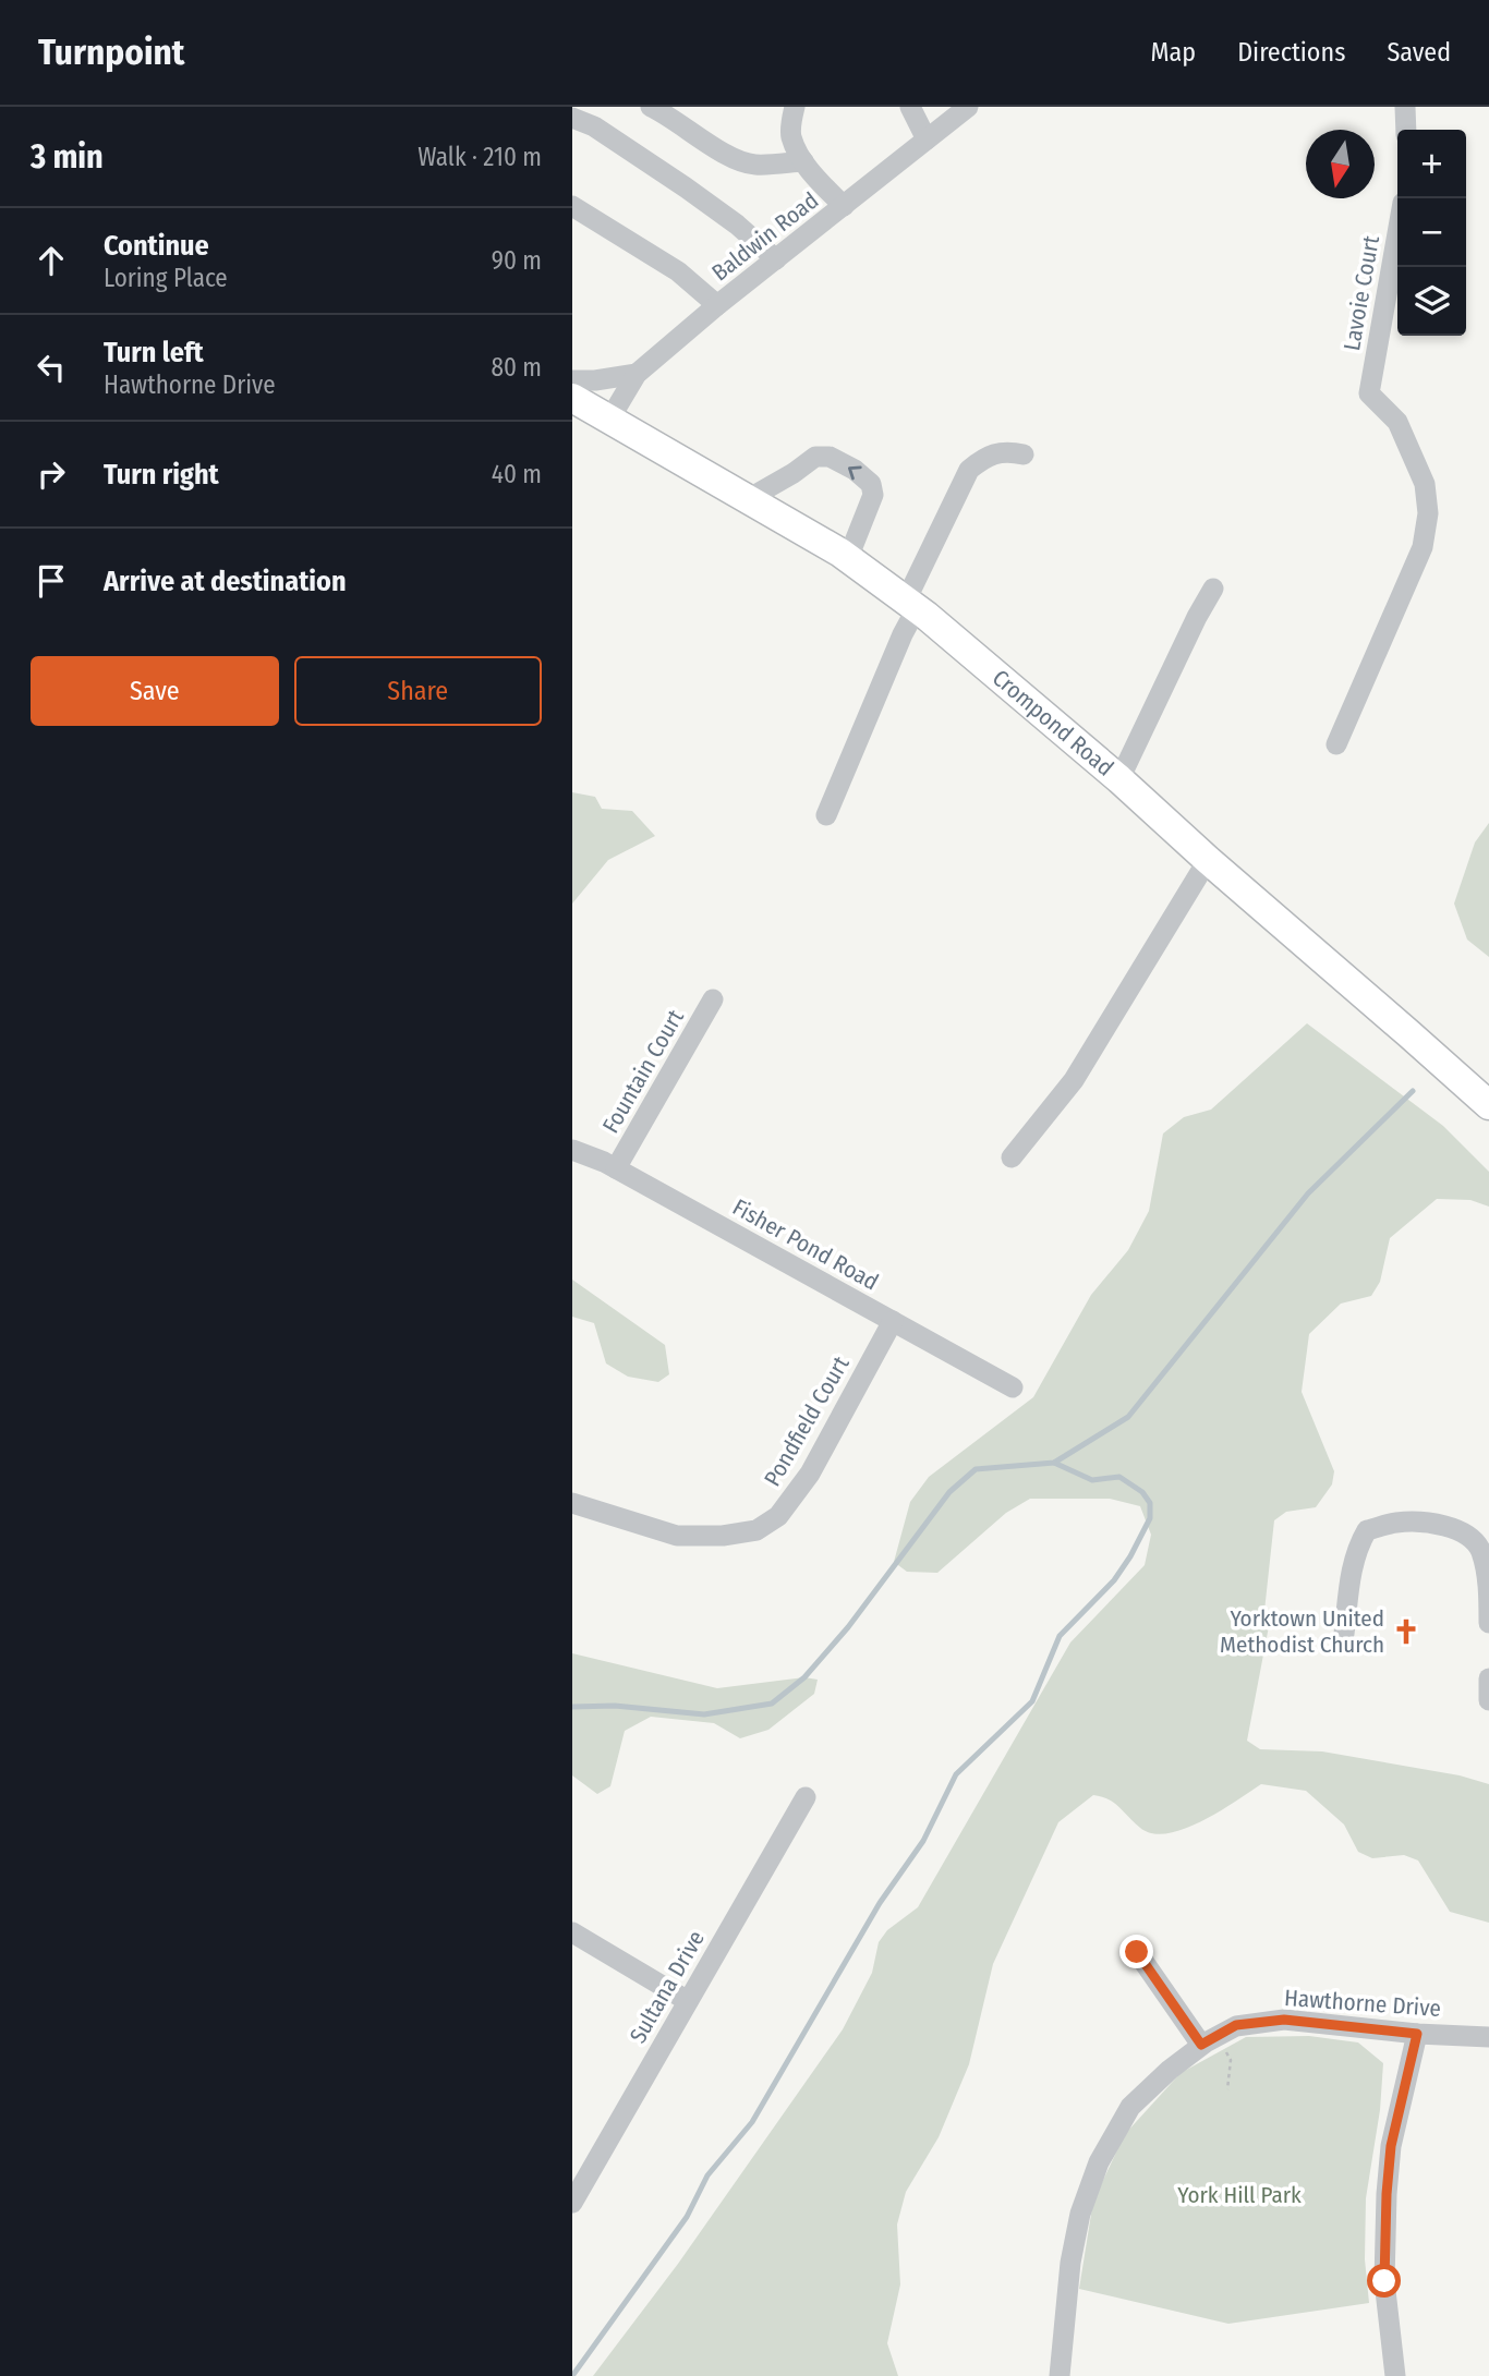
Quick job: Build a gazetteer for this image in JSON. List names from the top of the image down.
{
  "streets": {
    "highway": ["Crompond Road"],
    "street": [
      "Baldwin Road",
      "Lavoie Court",
      "Fountain Court",
      "Fisher Pond Road",
      "Pondfield Court",
      "Sultana Drive",
      "Hawthorne Drive"
    ]
  },
  "crossings": [
    ["Baldwin Road", "Crompond Road"],
    ["Fountain Court", "Fisher Pond Road"],
    ["Fisher Pond Road", "Pondfield Court"]
  ],
  "parks": ["York Hill Park"],
  "places": {
    "church": ["Yorktown United Methodist Church"]
  },
  "north": "bottom",
  "page": {
    "header": "Turnpoint",
    "nav": ["Map", "Directions", "Saved"],
    "heading": ["3 min", "Walk · 210 m"],
    "map_buttons": ["+", "−"],
    "list": [
      ["Continue", "Loring Place", "90 m"],
      ["Turn left", "Hawthorne Drive", "80 m"],
      ["Turn right", "40 m"],
      "Arrive at destination"
    ],
    "buttons": ["Save", "Share"]
  }
}
